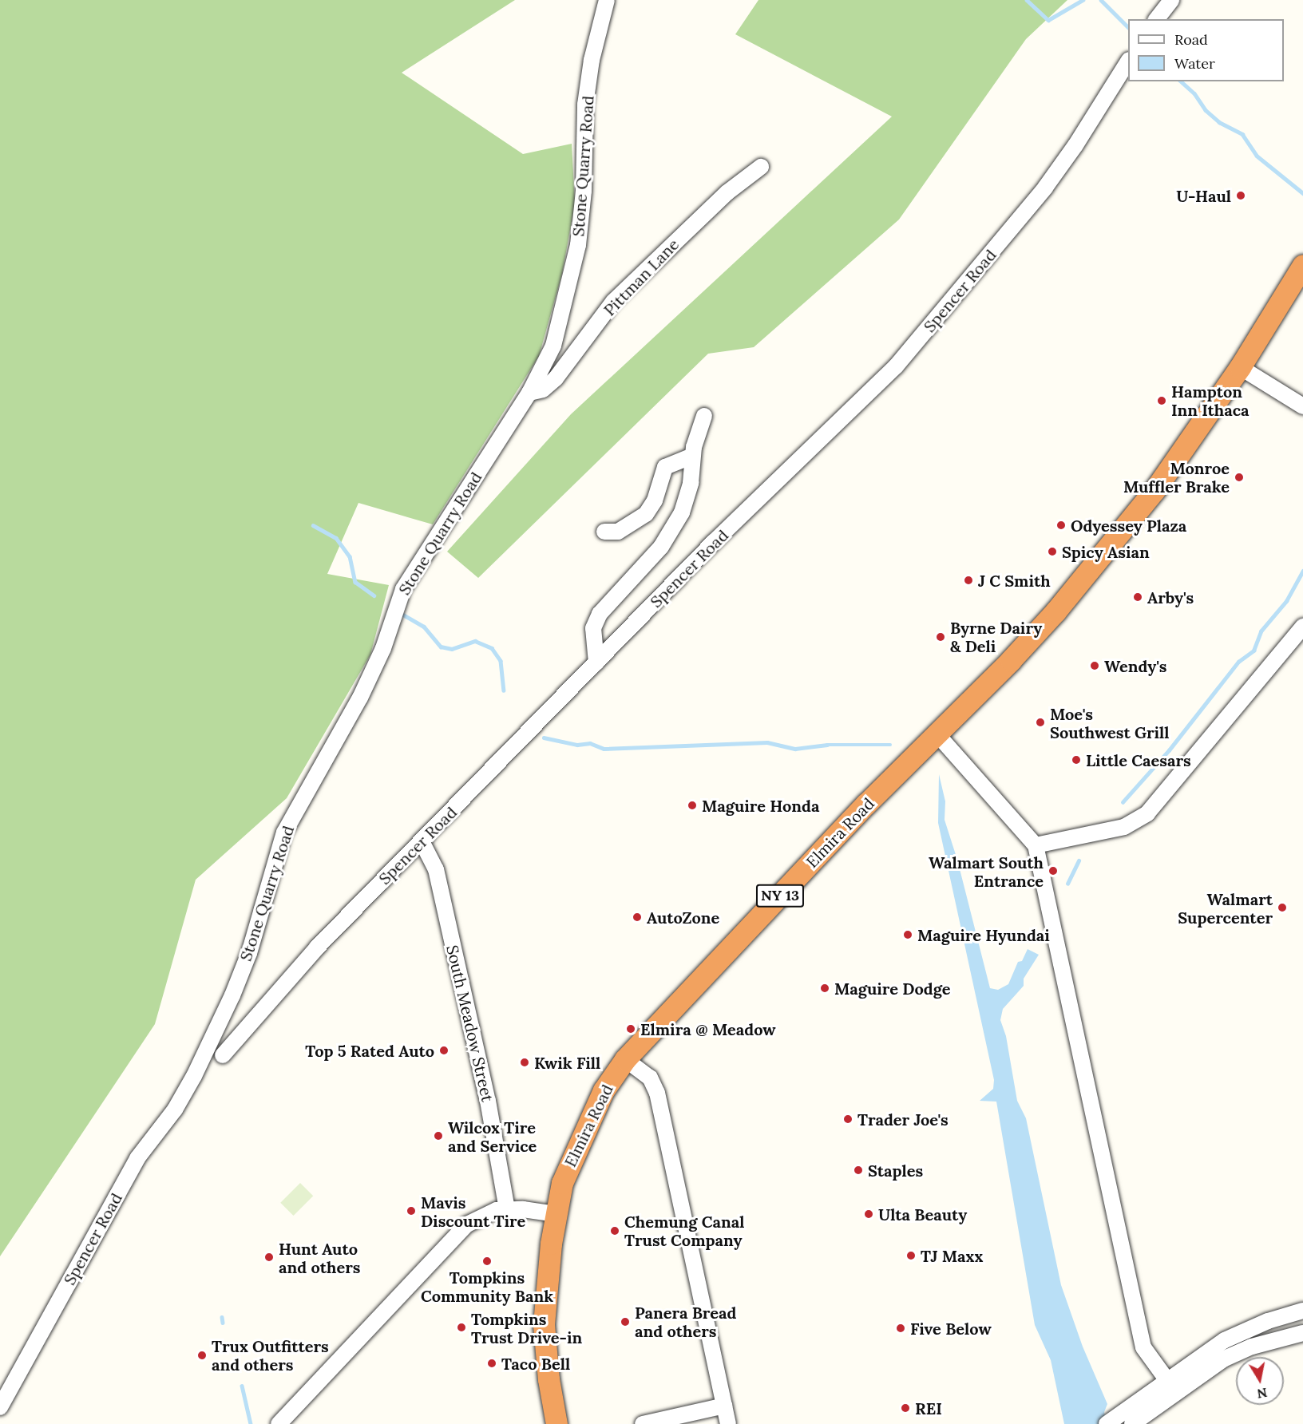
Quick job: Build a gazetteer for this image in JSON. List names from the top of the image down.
{
  "streets": {
    "highway": ["Elmira Road", "NY 13"],
    "street": [
      "Stone Quarry Road",
      "Pittman Lane",
      "Spencer Road",
      "South Meadow Street"
    ]
  },
  "crossings": [
    ["Stone Quarry Road", "Pittman Lane"],
    ["Stone Quarry Road", "Spencer Road"],
    ["Spencer Road", "South Meadow Street"],
    ["Elmira Road", "NY 13"]
  ],
  "places": [
    "U-Haul",
    "Hampton Inn Ithaca",
    "Monroe Muffler Brake",
    "Odyessey Plaza",
    "Spicy Asian",
    "J C Smith",
    "Arby's",
    "Byrne Dairy & Deli",
    "Wendy's",
    "Moe's Southwest Grill",
    "Little Caesars",
    "Maguire Honda",
    "Walmart South Entrance",
    "Walmart Supercenter",
    "AutoZone",
    "Maguire Hyundai",
    "Maguire Dodge",
    "Elmira @ Meadow",
    "Top 5 Rated Auto",
    "Kwik Fill",
    "Trader Joe's",
    "Wilcox Tire and Service",
    "Staples",
    "Mavis Discount Tire",
    "Ulta Beauty",
    "Chemung Canal Trust Company",
    "TJ Maxx",
    "Hunt Auto and others",
    "Tompkins Community Bank",
    "Panera Bread and others",
    "Tompkins Trust Drive-in",
    "Five Below",
    "Trux Outfitters and others",
    "Taco Bell",
    "REI"
  ],
  "legend": ["Road", "Water"],
  "north": "bottom"
}
